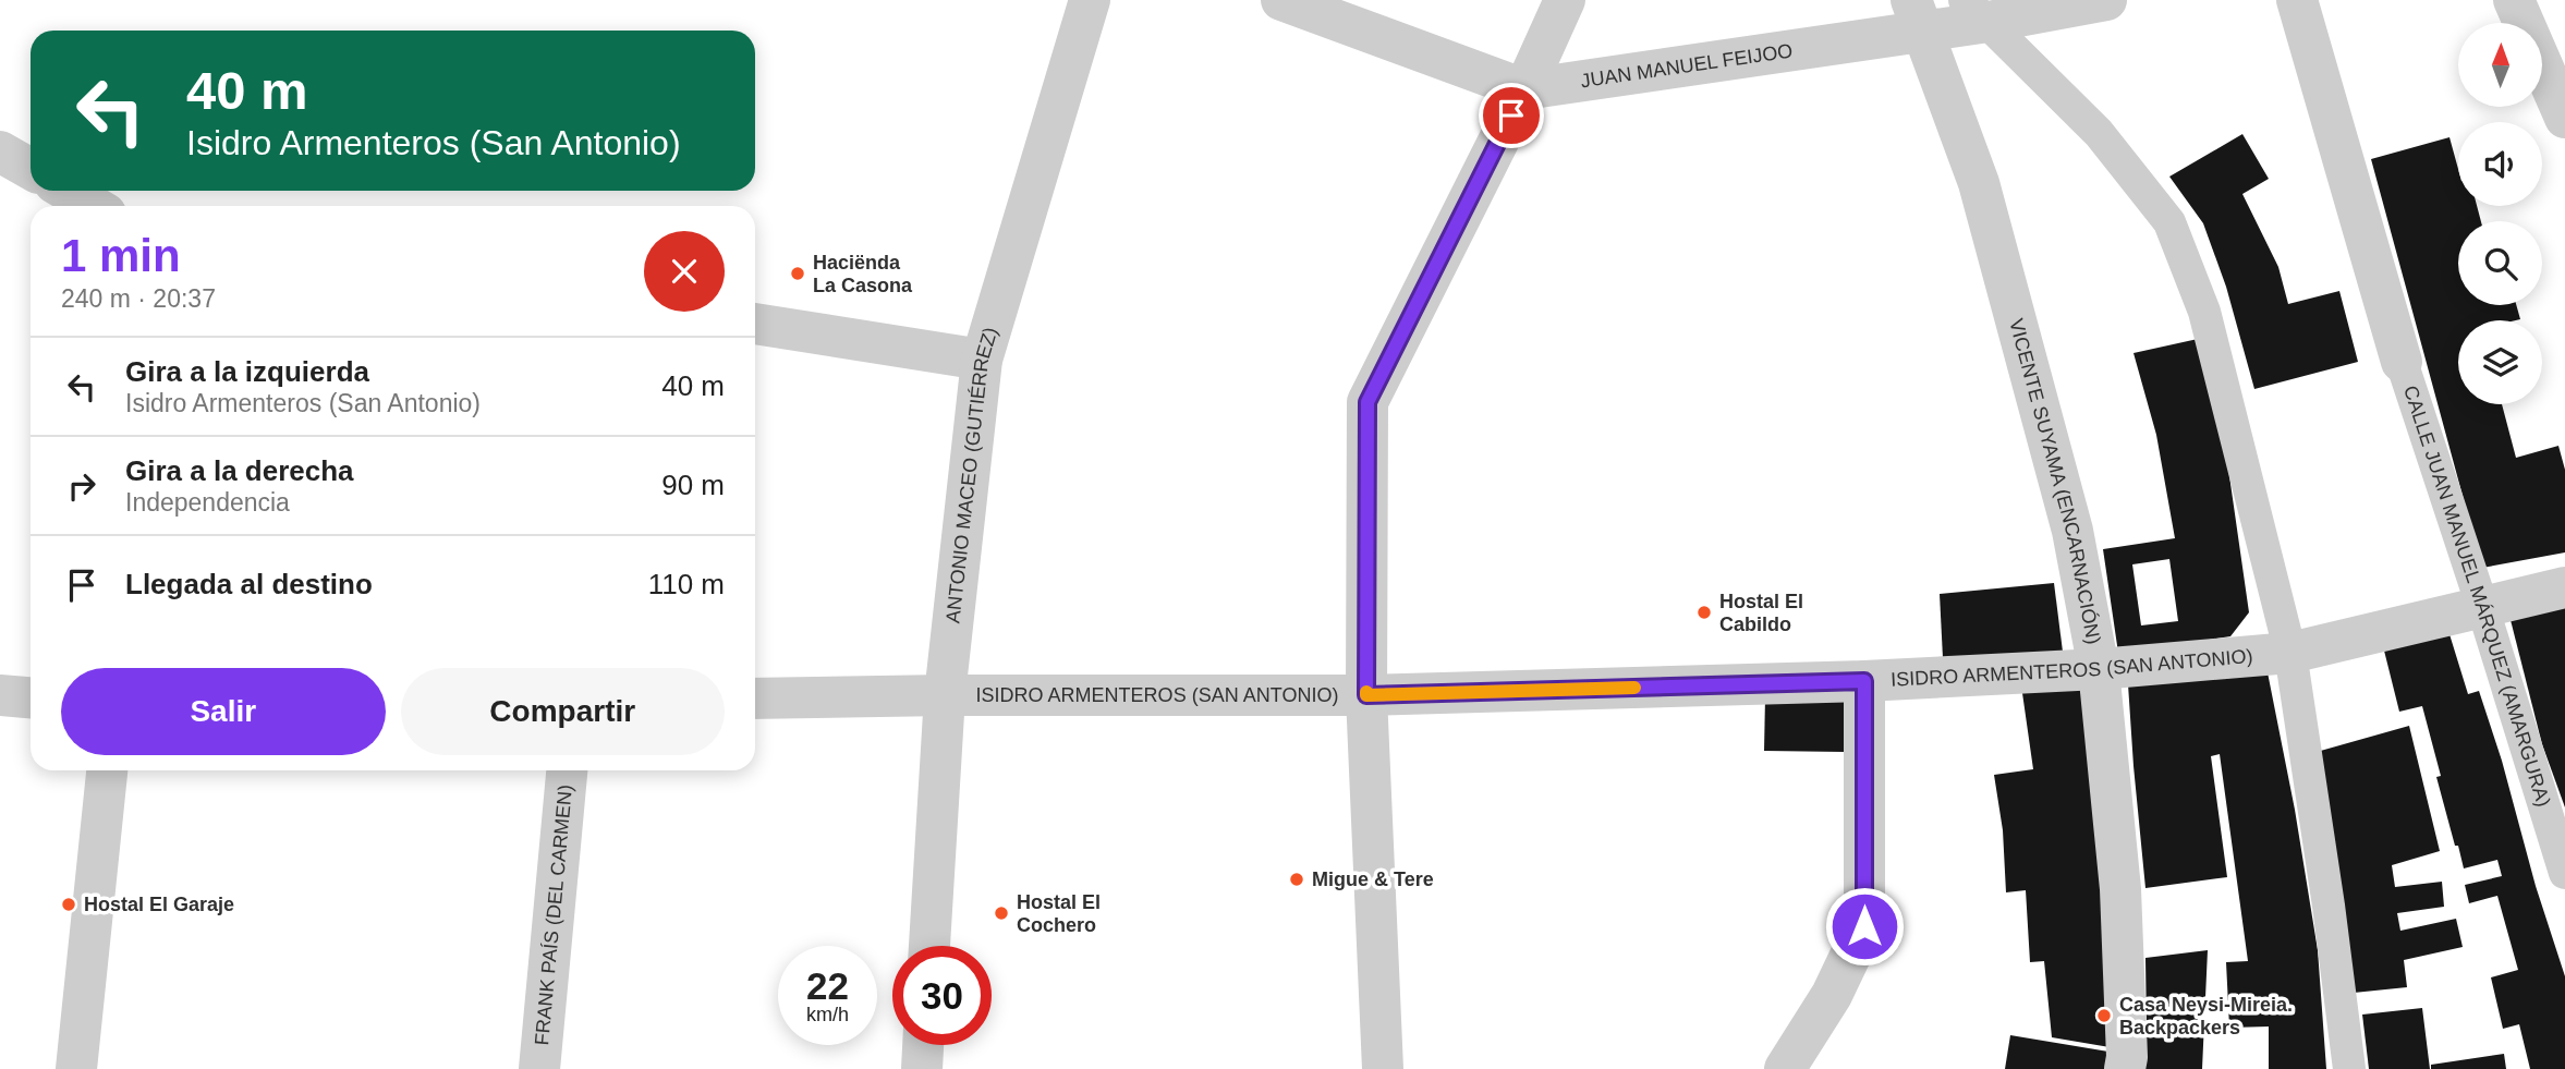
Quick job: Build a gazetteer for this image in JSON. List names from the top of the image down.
{
  "streets": {
    "street": [
      "JUAN MANUEL FEIJOO",
      "ANTONIO MACEO (GUTIÉRREZ)",
      "VICENTE SUYAMA (ENCARNACIÓN)",
      "CALLE JUAN MANUEL MÁRQUEZ (AMARGURA)",
      "ISIDRO ARMENTEROS (SAN ANTONIO)",
      "FRANK PAÍS (DEL CARMEN)"
    ]
  },
  "crossings": [
    ["JUAN MANUEL FEIJOO", "VICENTE SUYAMA (ENCARNACIÓN)"],
    ["ANTONIO MACEO (GUTIÉRREZ)", "ISIDRO ARMENTEROS (SAN ANTONIO)"],
    ["VICENTE SUYAMA (ENCARNACIÓN)", "ISIDRO ARMENTEROS (SAN ANTONIO)"],
    ["CALLE JUAN MANUEL MÁRQUEZ (AMARGURA)", "ISIDRO ARMENTEROS (SAN ANTONIO)"]
  ],
  "places": [
    "Haciënda La Casona",
    "Hostal El Cabildo",
    "Migue & Tere",
    "Hostal El Garaje",
    "Hostal El Cochero",
    "Casa Neysi-Mireia. Backpackers"
  ],
  "north": "top",
  "page": {
    "turn": ["40 m", "Isidro Armenteros (San Antonio)"],
    "heading": ["1 min", "240 m · 20:37"],
    "list": [
      {
        "name": "Gira a la izquierda",
        "note": "Isidro Armenteros (San Antonio)",
        "value": "40 m"
      },
      {
        "name": "Gira a la derecha",
        "note": "Independencia",
        "value": "90 m"
      },
      {
        "name": "Llegada al destino",
        "value": "110 m"
      }
    ],
    "buttons": ["Salir", "Compartir"],
    "speed": "22 km/h",
    "limit": "30"
  }
}
